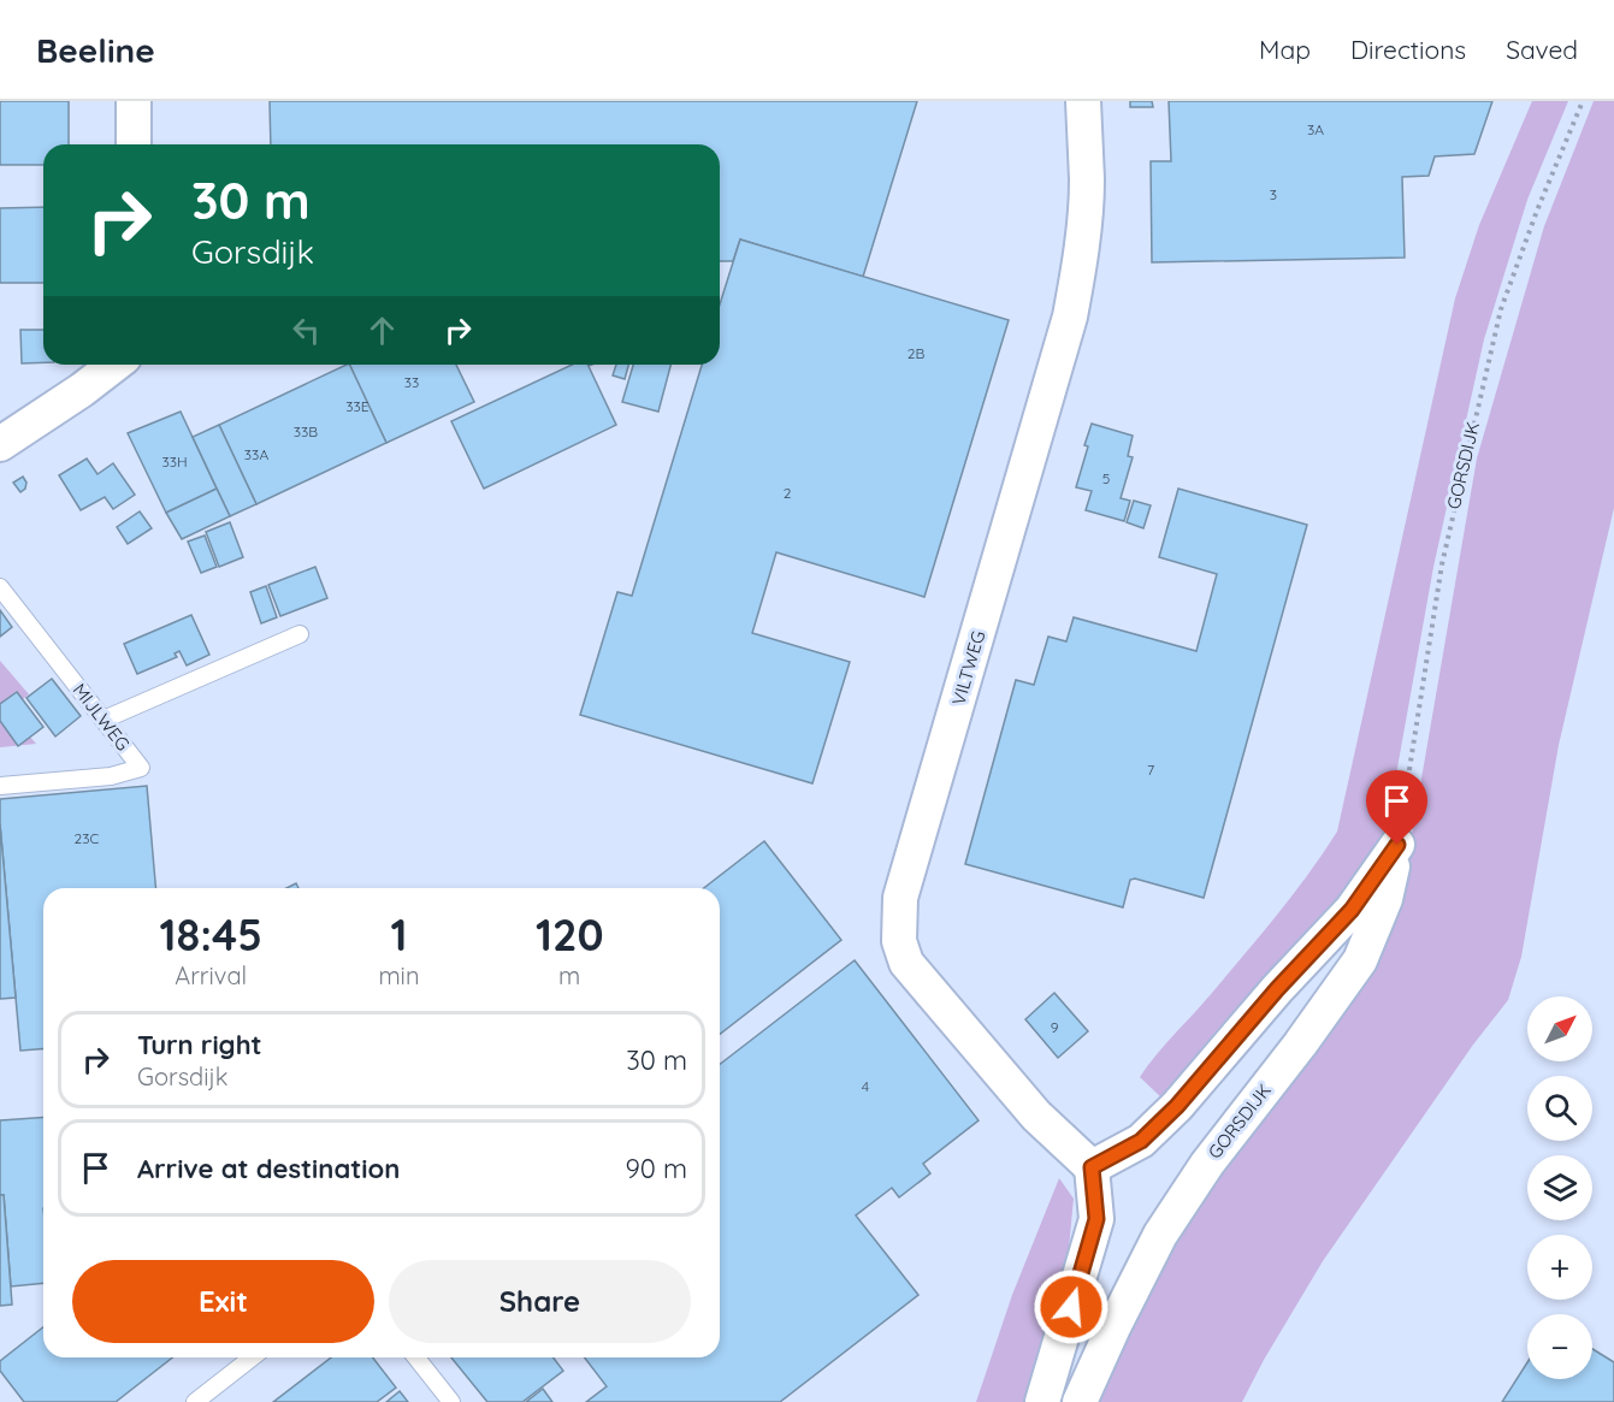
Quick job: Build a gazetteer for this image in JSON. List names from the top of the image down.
{
  "streets": {
    "street": ["GORSDIJK", "VILTWEG"],
    "lane": ["MIJLWEG"]
  },
  "house_numbers": [
    "3A",
    "3",
    "2B",
    "33",
    "33E",
    "33B",
    "33A",
    "33H",
    "5",
    "2",
    "7",
    "23C",
    "9",
    "4"
  ],
  "north": "top right",
  "page": {
    "header": "Beeline",
    "nav": ["Map", "Directions", "Saved"],
    "turn": ["30 m", "Gorsdijk"],
    "eta": [
      "18:45",
      "Arrival",
      "1",
      "min",
      "120",
      "m"
    ],
    "map_buttons": ["+", "−"],
    "list": [
      {
        "name": "Turn right",
        "note": "Gorsdijk",
        "value": "30 m"
      },
      {
        "name": "Arrive at destination",
        "value": "90 m"
      }
    ],
    "buttons": ["Exit", "Share"]
  }
}
